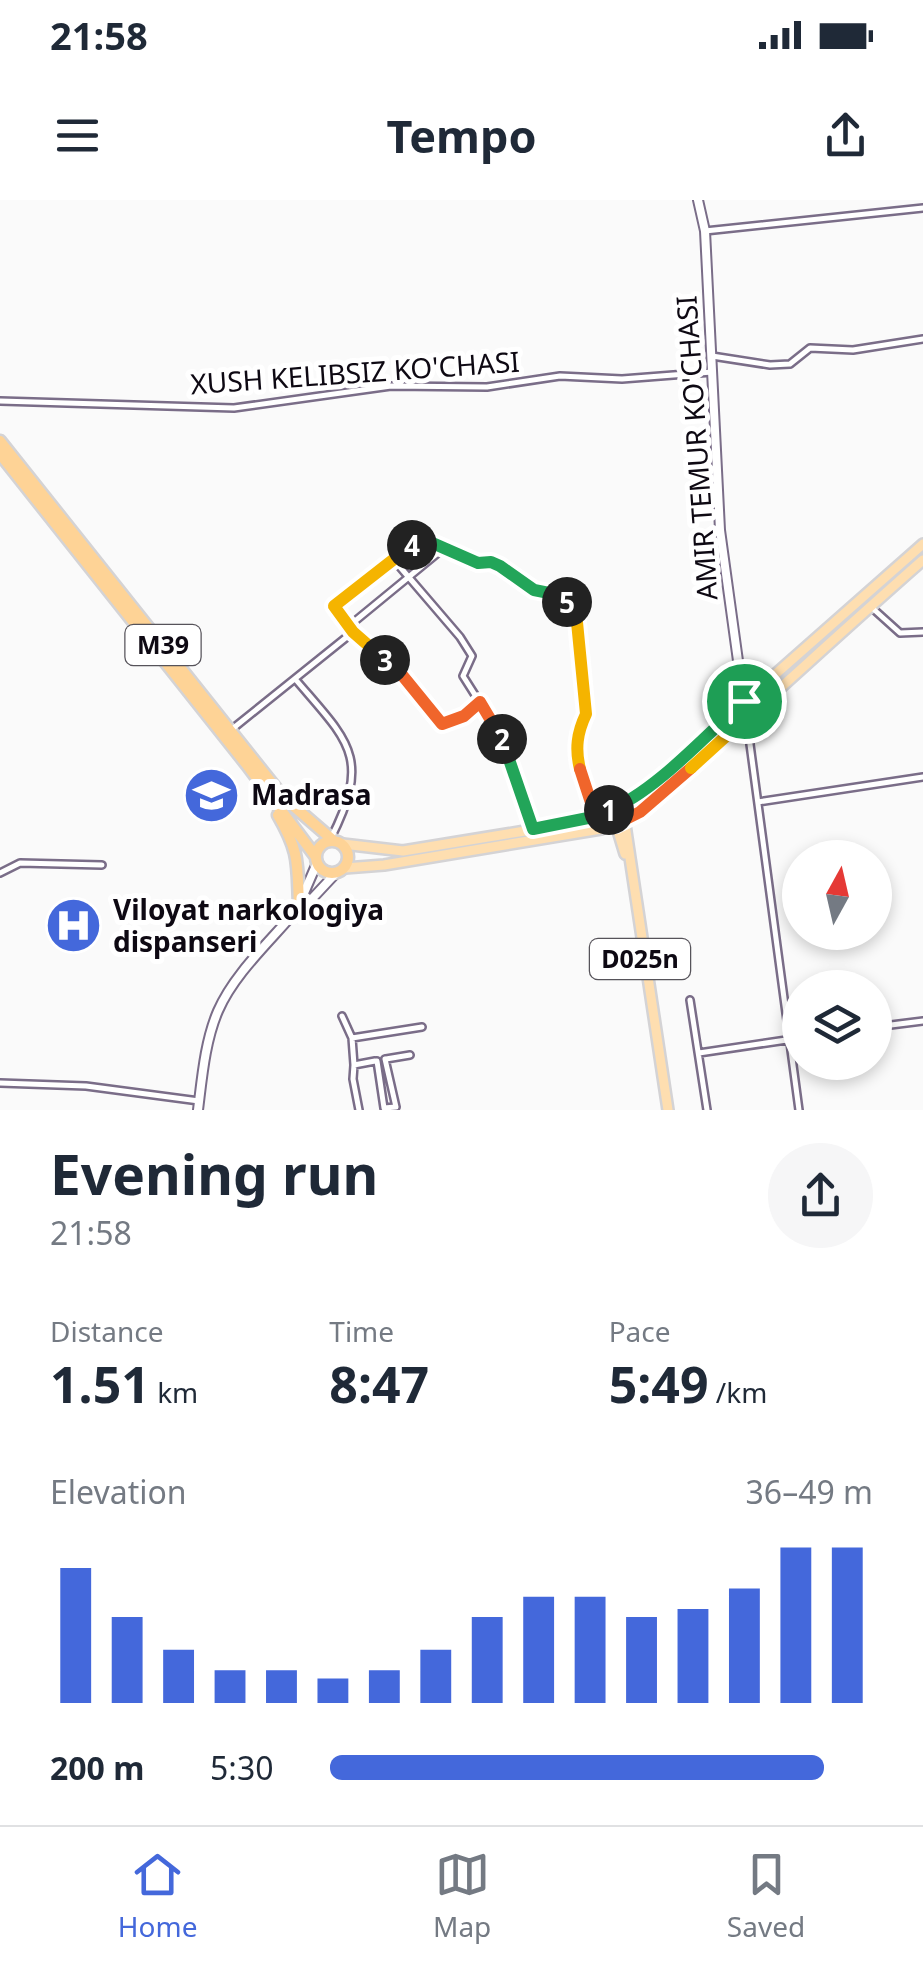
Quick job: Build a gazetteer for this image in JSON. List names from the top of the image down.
{
  "streets": {
    "highway": ["M39"],
    "main road": ["AMIR TEMUR KO'CHASI", "D025n"],
    "street": ["XUSH KELIBSIZ KO'CHASI"]
  },
  "crossings": [
    ["XUSH KELIBSIZ KO'CHASI", "AMIR TEMUR KO'CHASI"]
  ],
  "places": {
    "school or university": ["Madrasa"],
    "hospital": ["Viloyat narkologiya dispanseri"]
  },
  "north": "top",
  "page": {
    "status": "21:58",
    "header": "Tempo",
    "pins": [
      "4",
      "5",
      "3",
      "2",
      "1"
    ],
    "heading": ["Evening run", "21:58"],
    "stats": [
      ["Distance", "1.51 km"],
      ["Time", "8:47"],
      ["Pace", "5:49 /km"]
    ],
    "chart": ["Elevation", "36–49 m"],
    "list": [
      {
        "name": "200 m",
        "note": "5:30"
      }
    ],
    "tabs": ["Home", "Map", "Saved"]
  }
}
